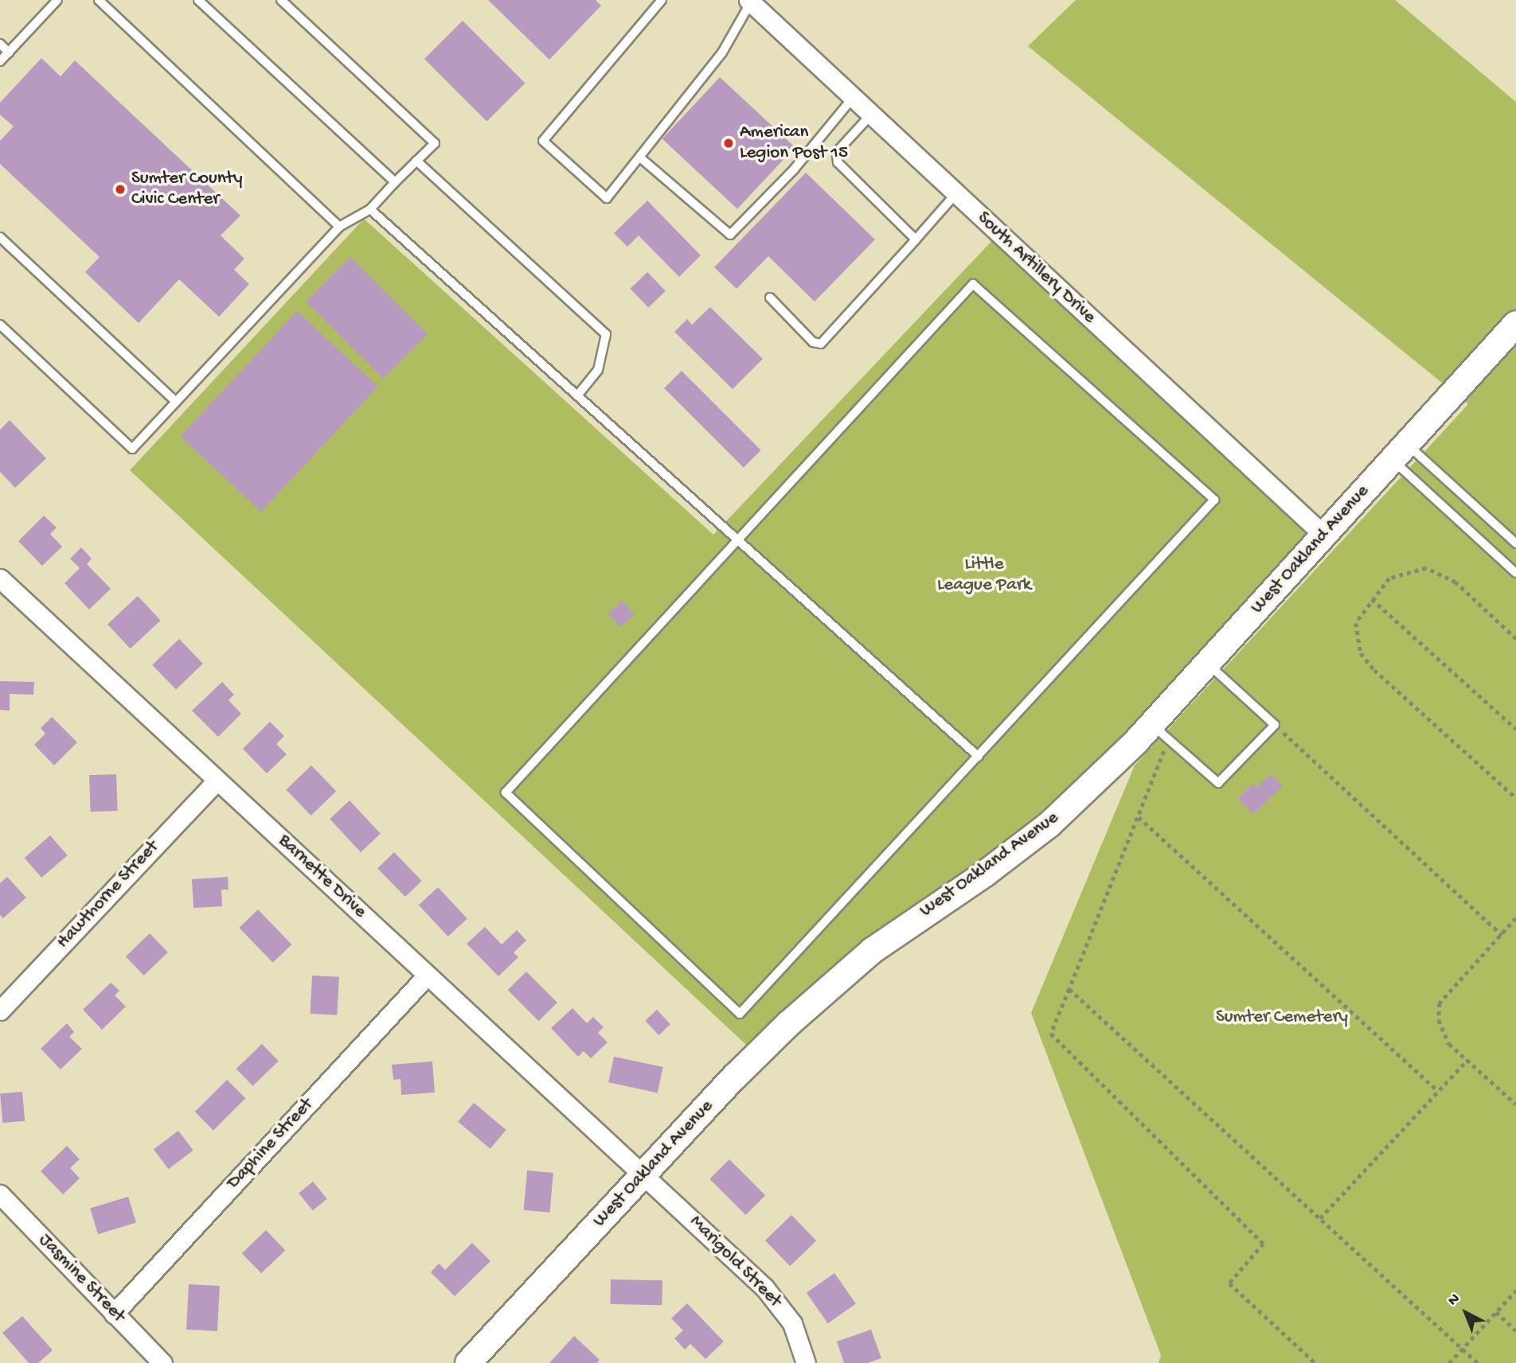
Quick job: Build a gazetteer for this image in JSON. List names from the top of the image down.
{
  "streets": {
    "street": [
      "South Artillery Drive",
      "West Oakland Avenue",
      "Barnette Drive",
      "Hawthorne Street",
      "Daphine Street",
      "Marigold Street",
      "Jasmine Street"
    ]
  },
  "crossings": [
    ["South Artillery Drive", "West Oakland Avenue"],
    ["West Oakland Avenue", "Barnette Drive"],
    ["West Oakland Avenue", "Marigold Street"],
    ["Barnette Drive", "Hawthorne Street"],
    ["Barnette Drive", "Daphine Street"],
    ["Barnette Drive", "Marigold Street"],
    ["Daphine Street", "Jasmine Street"]
  ],
  "parks": ["Little League Park", "Sumter Cemetery"],
  "places": ["American Legion Post 15", "Sumter County Civic Center"],
  "north": "top left"
}
